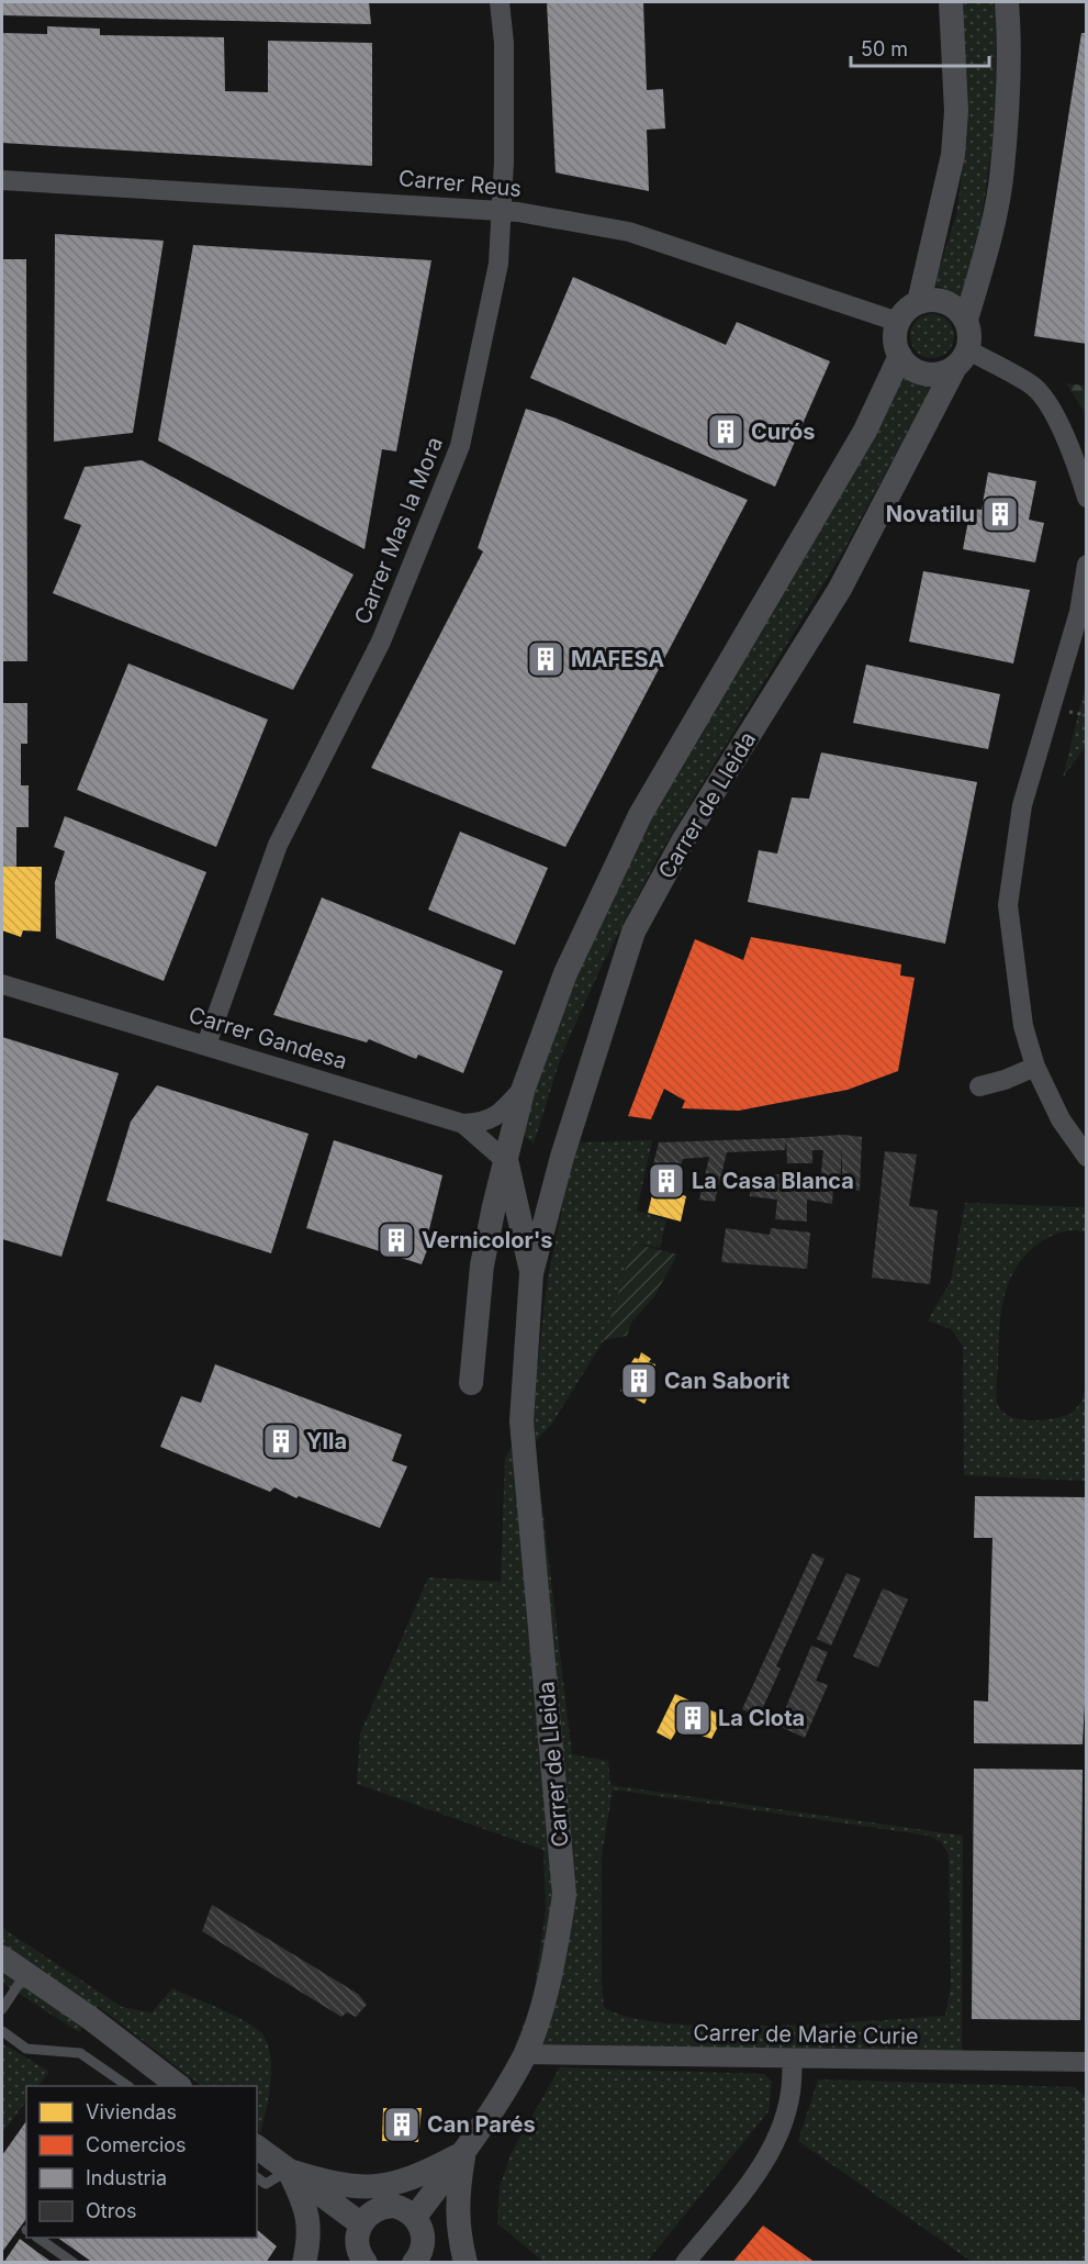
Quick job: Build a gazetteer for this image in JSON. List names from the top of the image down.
{
  "streets": {
    "street": [
      "Carrer Reus",
      "Carrer Mas la Mora",
      "Carrer de Lleida",
      "Carrer Gandesa",
      "Carrer de Marie Curie"
    ]
  },
  "crossings": [
    ["Carrer Reus", "Carrer Mas la Mora"],
    ["Carrer Reus", "Carrer de Lleida"],
    ["Carrer Mas la Mora", "Carrer Gandesa"],
    ["Carrer de Lleida", "Carrer Gandesa"],
    ["Carrer de Lleida", "Carrer de Marie Curie"]
  ],
  "places": {
    "building": [
      "Curós",
      "Novatilu",
      "MAFESA",
      "La Casa Blanca",
      "Vernicolor's",
      "Can Saborit",
      "Ylla",
      "La Clota",
      "Can Parés"
    ]
  },
  "legend": [
    "Viviendas",
    "Comercios",
    "Industria",
    "Otros"
  ],
  "scale_bar": "50 m"
}
